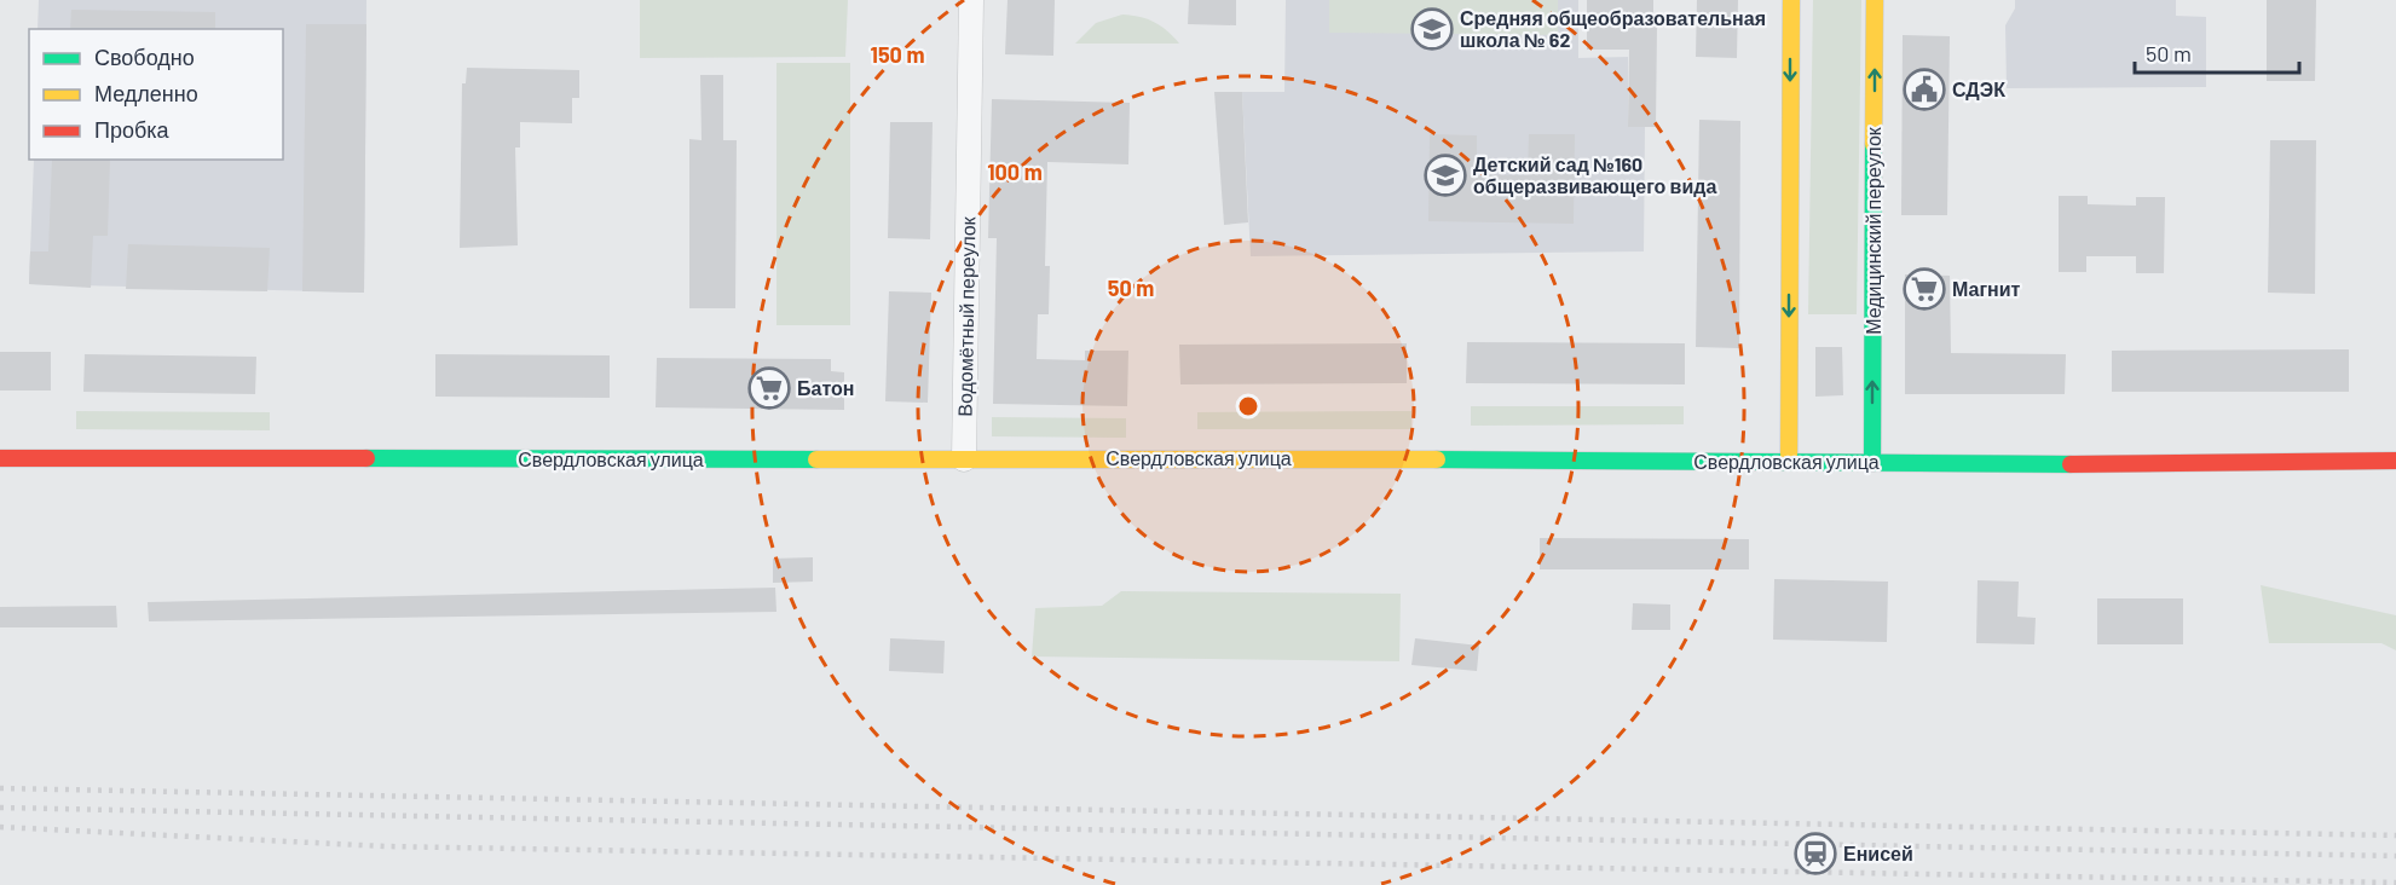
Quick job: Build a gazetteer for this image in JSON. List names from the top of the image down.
{
  "streets": {
    "main road": ["Медицинский переулок", "Свердловская улица"],
    "street": ["Водомётный переулок"]
  },
  "crossings": [
    ["Медицинский переулок", "Свердловская улица"],
    ["Водомётный переулок", "Свердловская улица"]
  ],
  "places": {
    "school or university": ["Средняя общеобразовательная школа № 62", "Детский сад №160 общеразвивающего вида"],
    "public building": ["СДЭК"],
    "supermarket": ["Магнит", "Батон"],
    "station": ["Енисей"]
  },
  "legend": ["Свободно", "Медленно", "Пробка"],
  "scale_bar": "50 m",
  "rings": ["150 m", "100 m", "50 m"]
}
